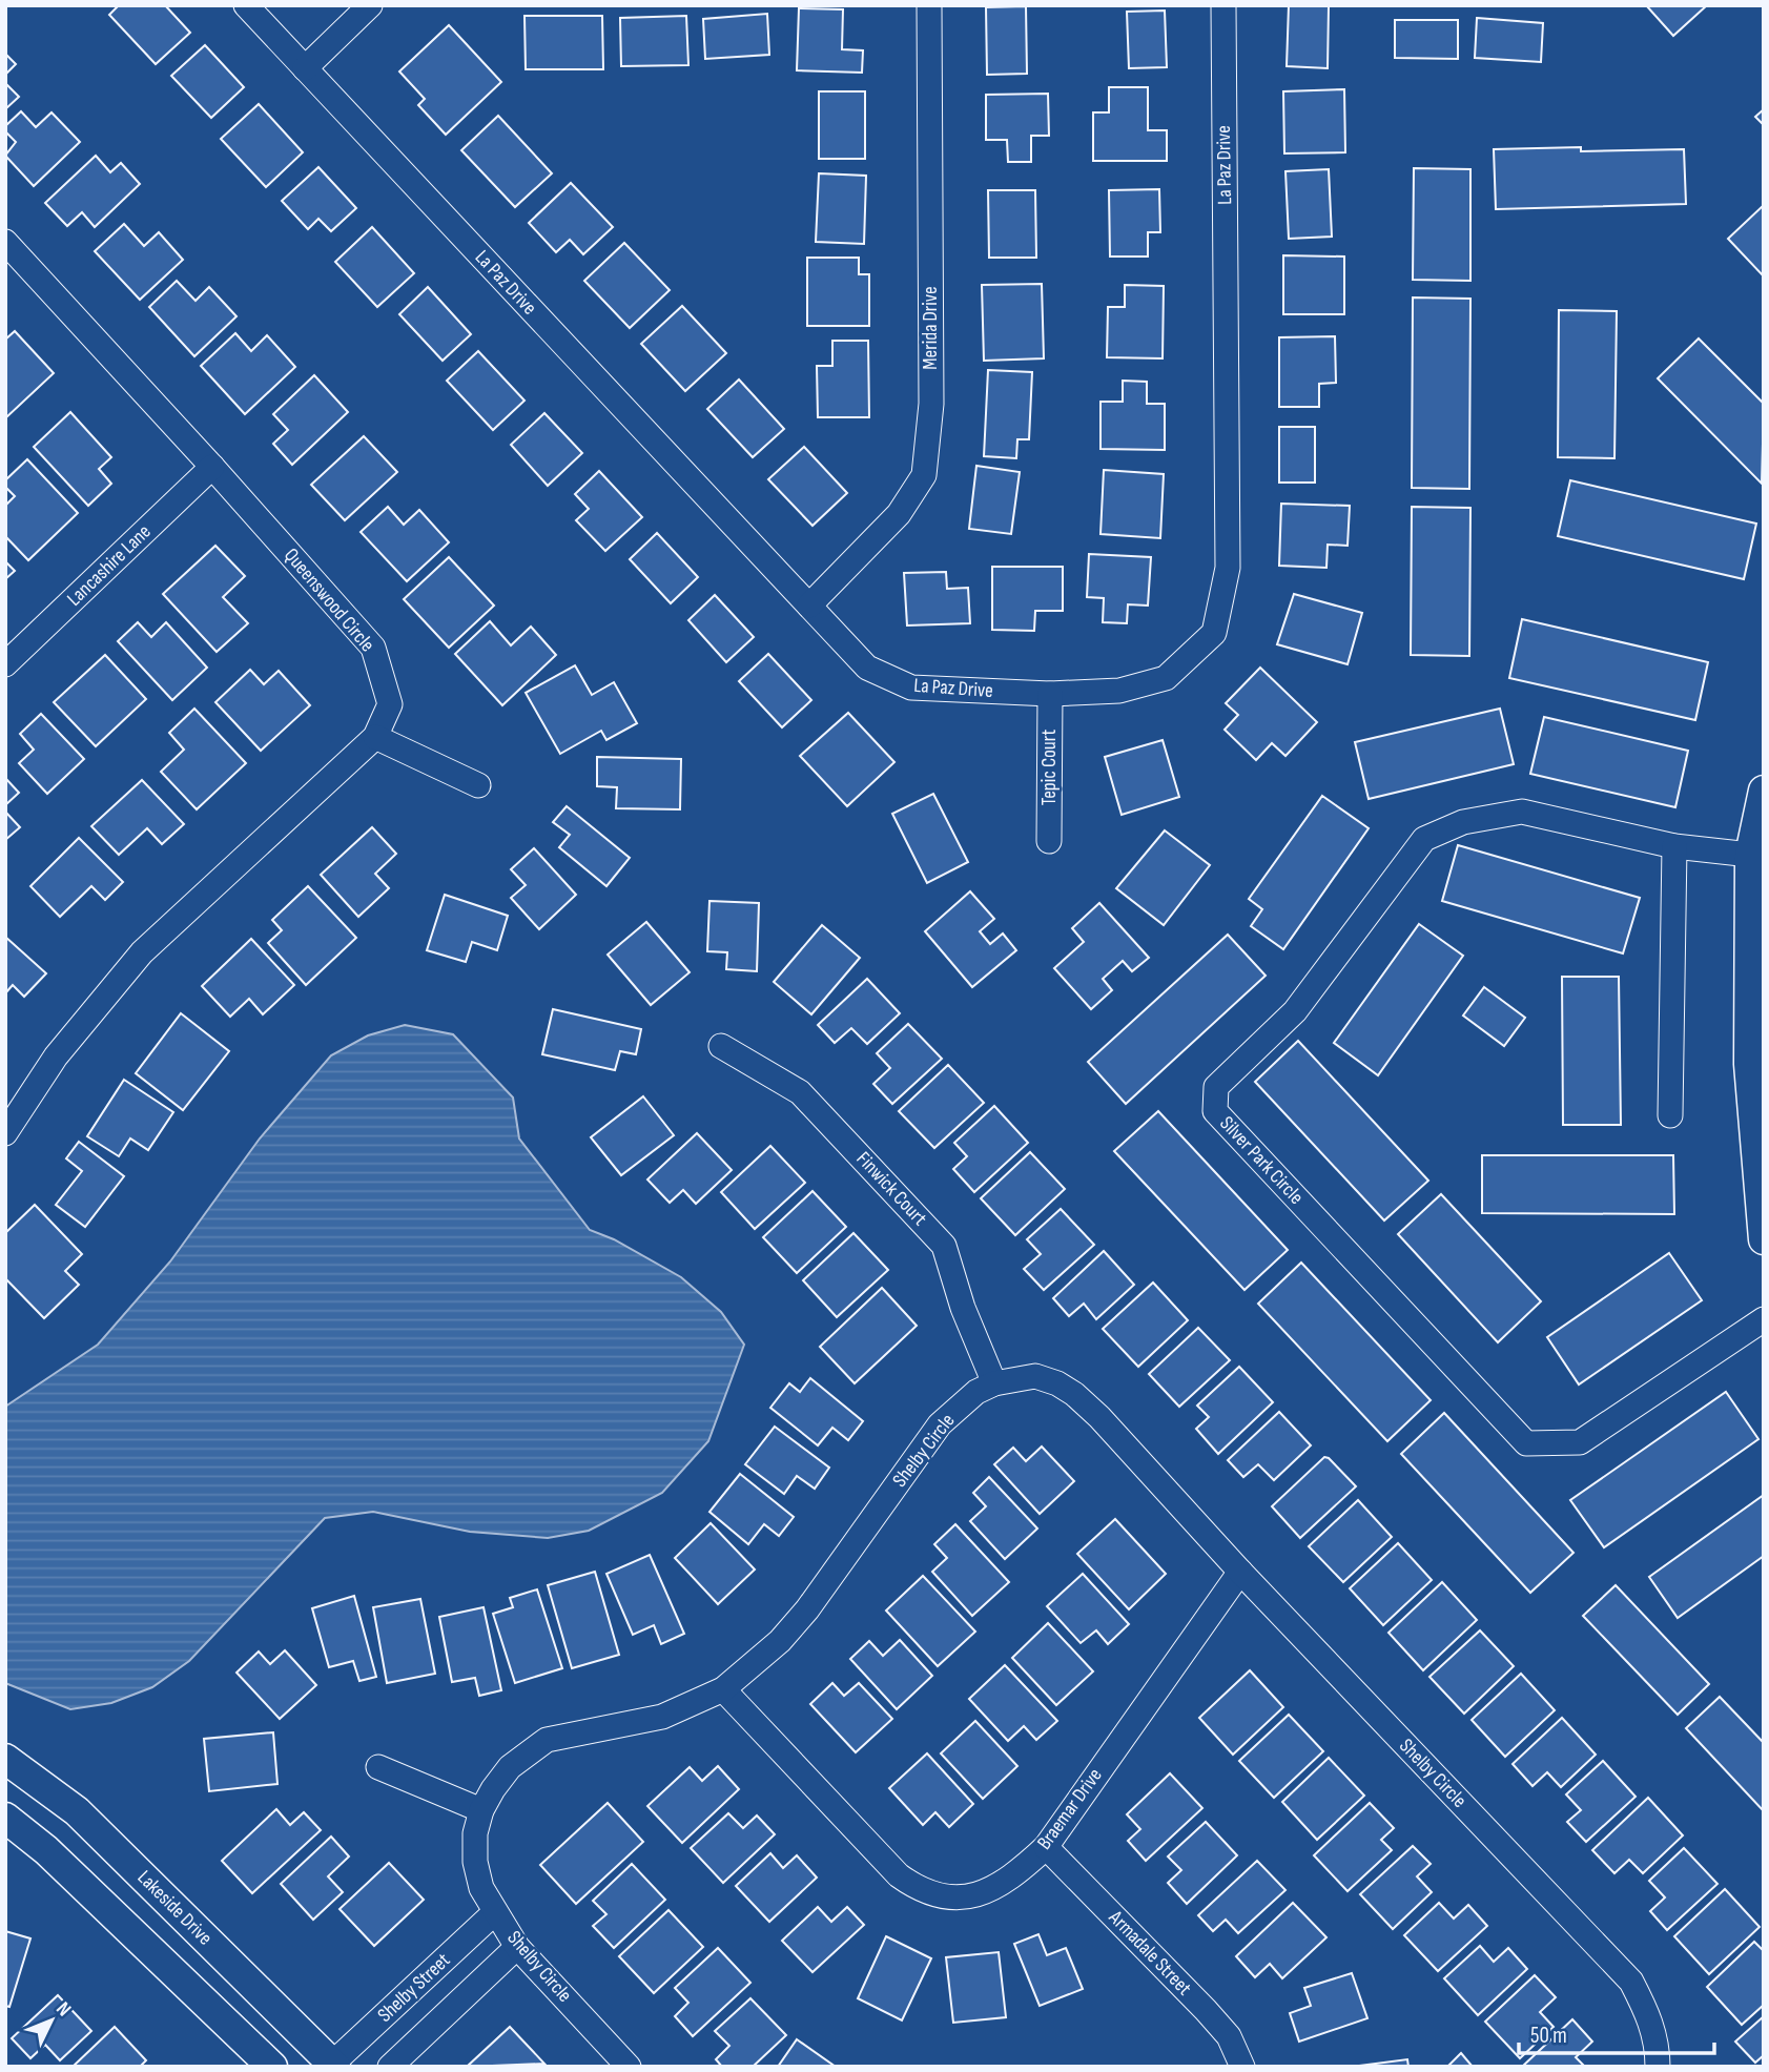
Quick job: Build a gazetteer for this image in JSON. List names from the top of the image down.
{
  "streets": {
    "street": [
      "La Paz Drive",
      "Merida Drive",
      "Lancashire Lane",
      "Queenswood Circle",
      "Tepic Court",
      "Silver Park Circle",
      "Finwick Court",
      "Shelby Circle",
      "Braemar Drive",
      "Lakeside Drive",
      "Armadale Street",
      "Shelby Street"
    ]
  },
  "crossings": [
    ["La Paz Drive", "Merida Drive"],
    ["La Paz Drive", "Tepic Court"],
    ["Lancashire Lane", "Queenswood Circle"],
    ["Finwick Court", "Shelby Circle"],
    ["Shelby Circle", "Braemar Drive"],
    ["Shelby Circle", "Shelby Street"],
    ["Braemar Drive", "Armadale Street"],
    ["Lakeside Drive", "Shelby Street"]
  ],
  "scale_bar": "50 m",
  "north": "top right"
}
